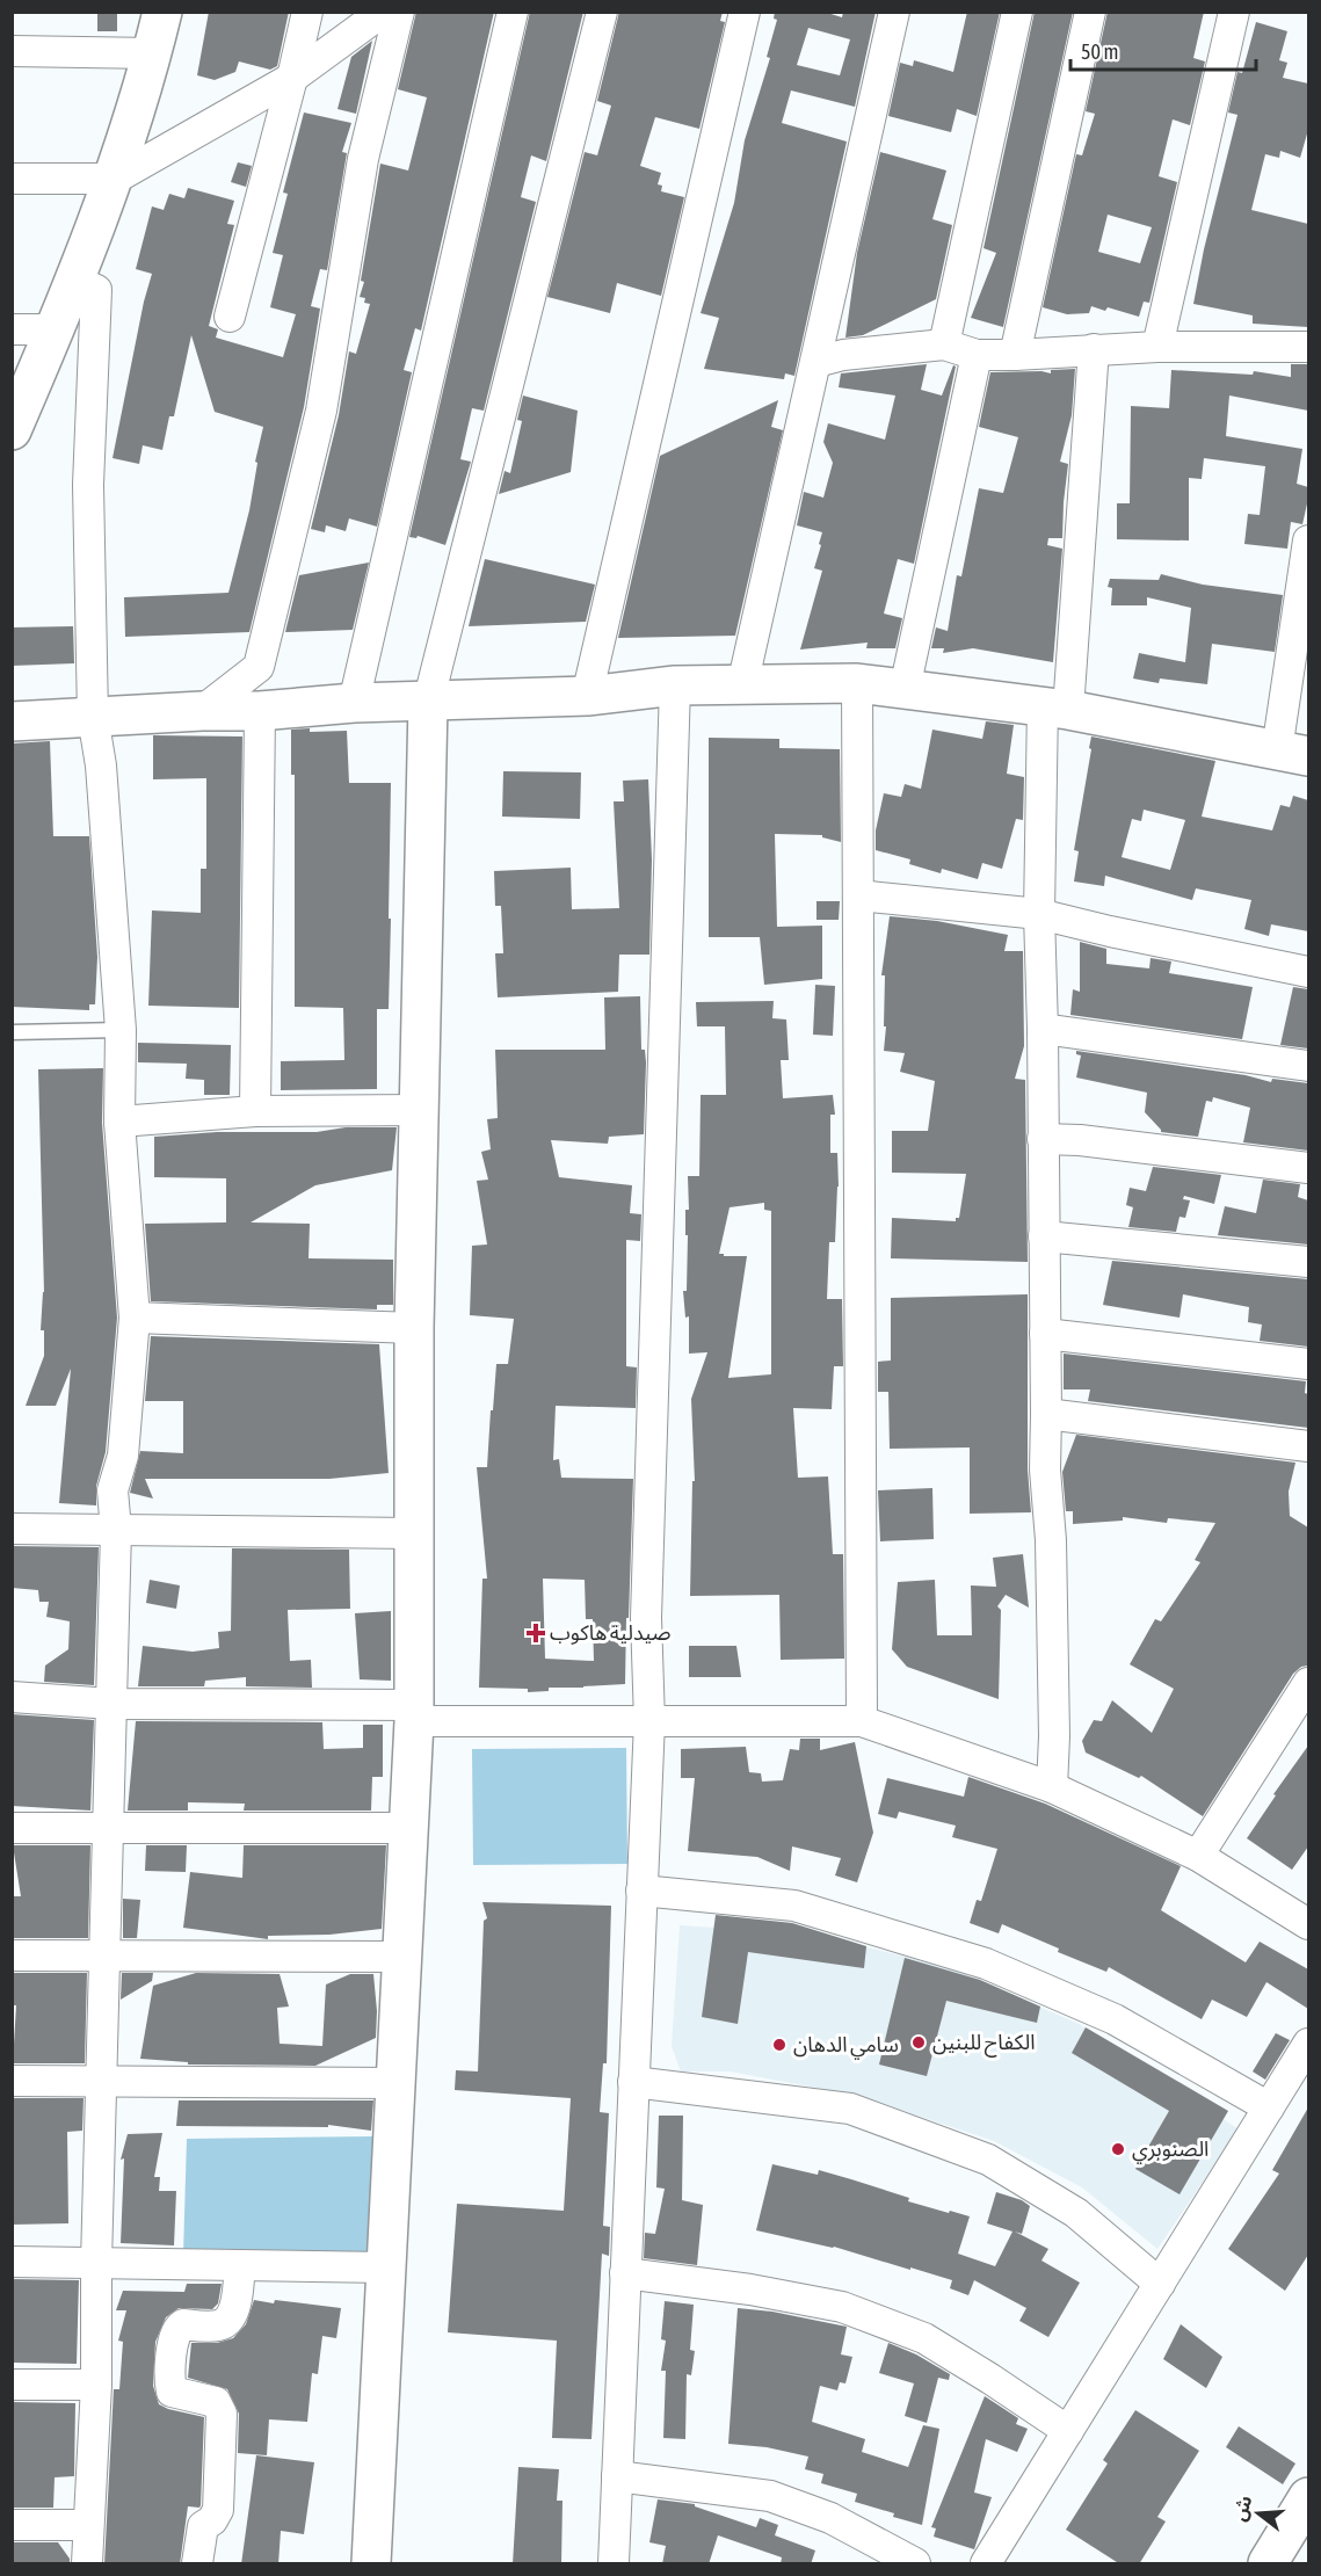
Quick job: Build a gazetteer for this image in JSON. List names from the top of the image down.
{
  "places": {
    "health": ["صيدلية هاكوب"],
    "other": ["الكفاح للبنين", "سامي الدهان", "الصنوبري"]
  },
  "scale_bar": "50 m",
  "north": "left"
}
